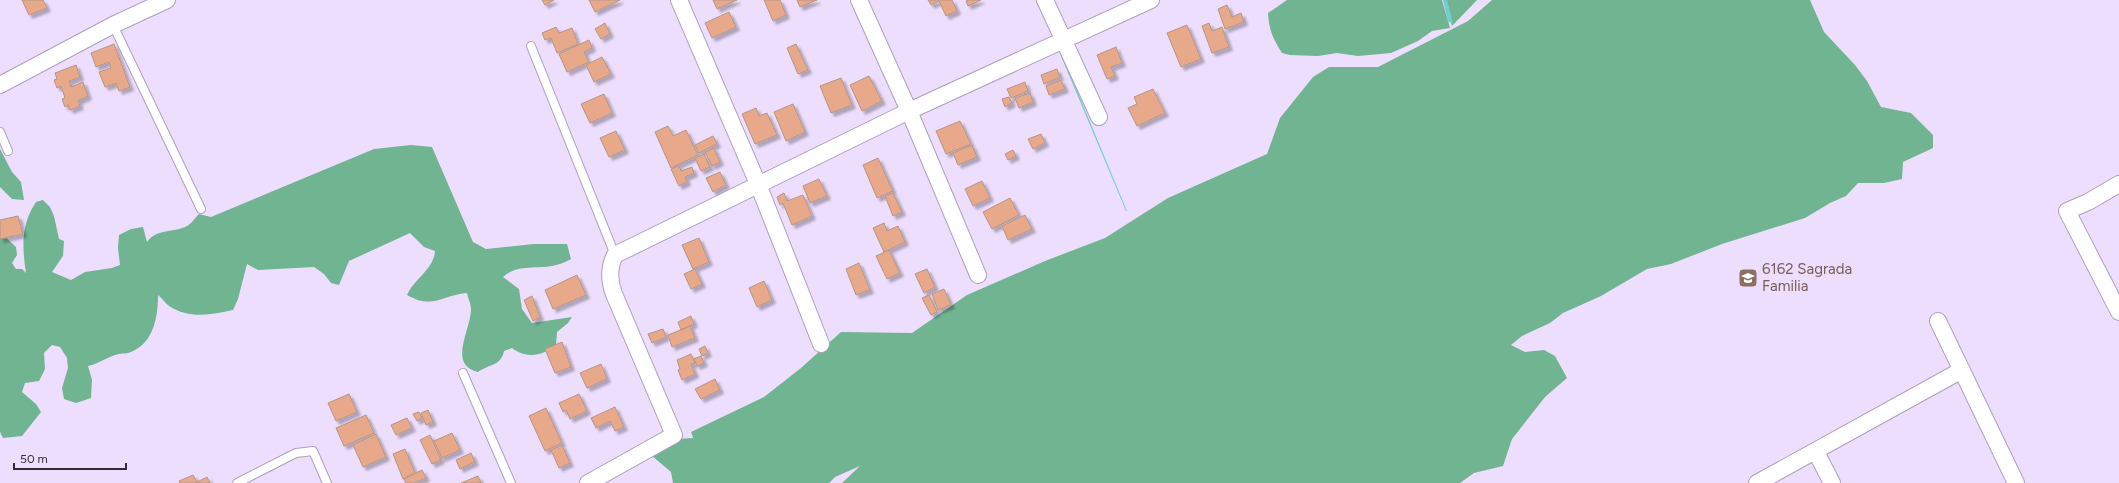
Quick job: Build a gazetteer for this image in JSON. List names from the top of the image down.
{
  "places": {
    "school or university": ["6162 Sagrada Familia"]
  },
  "scale_bar": "50 m"
}
